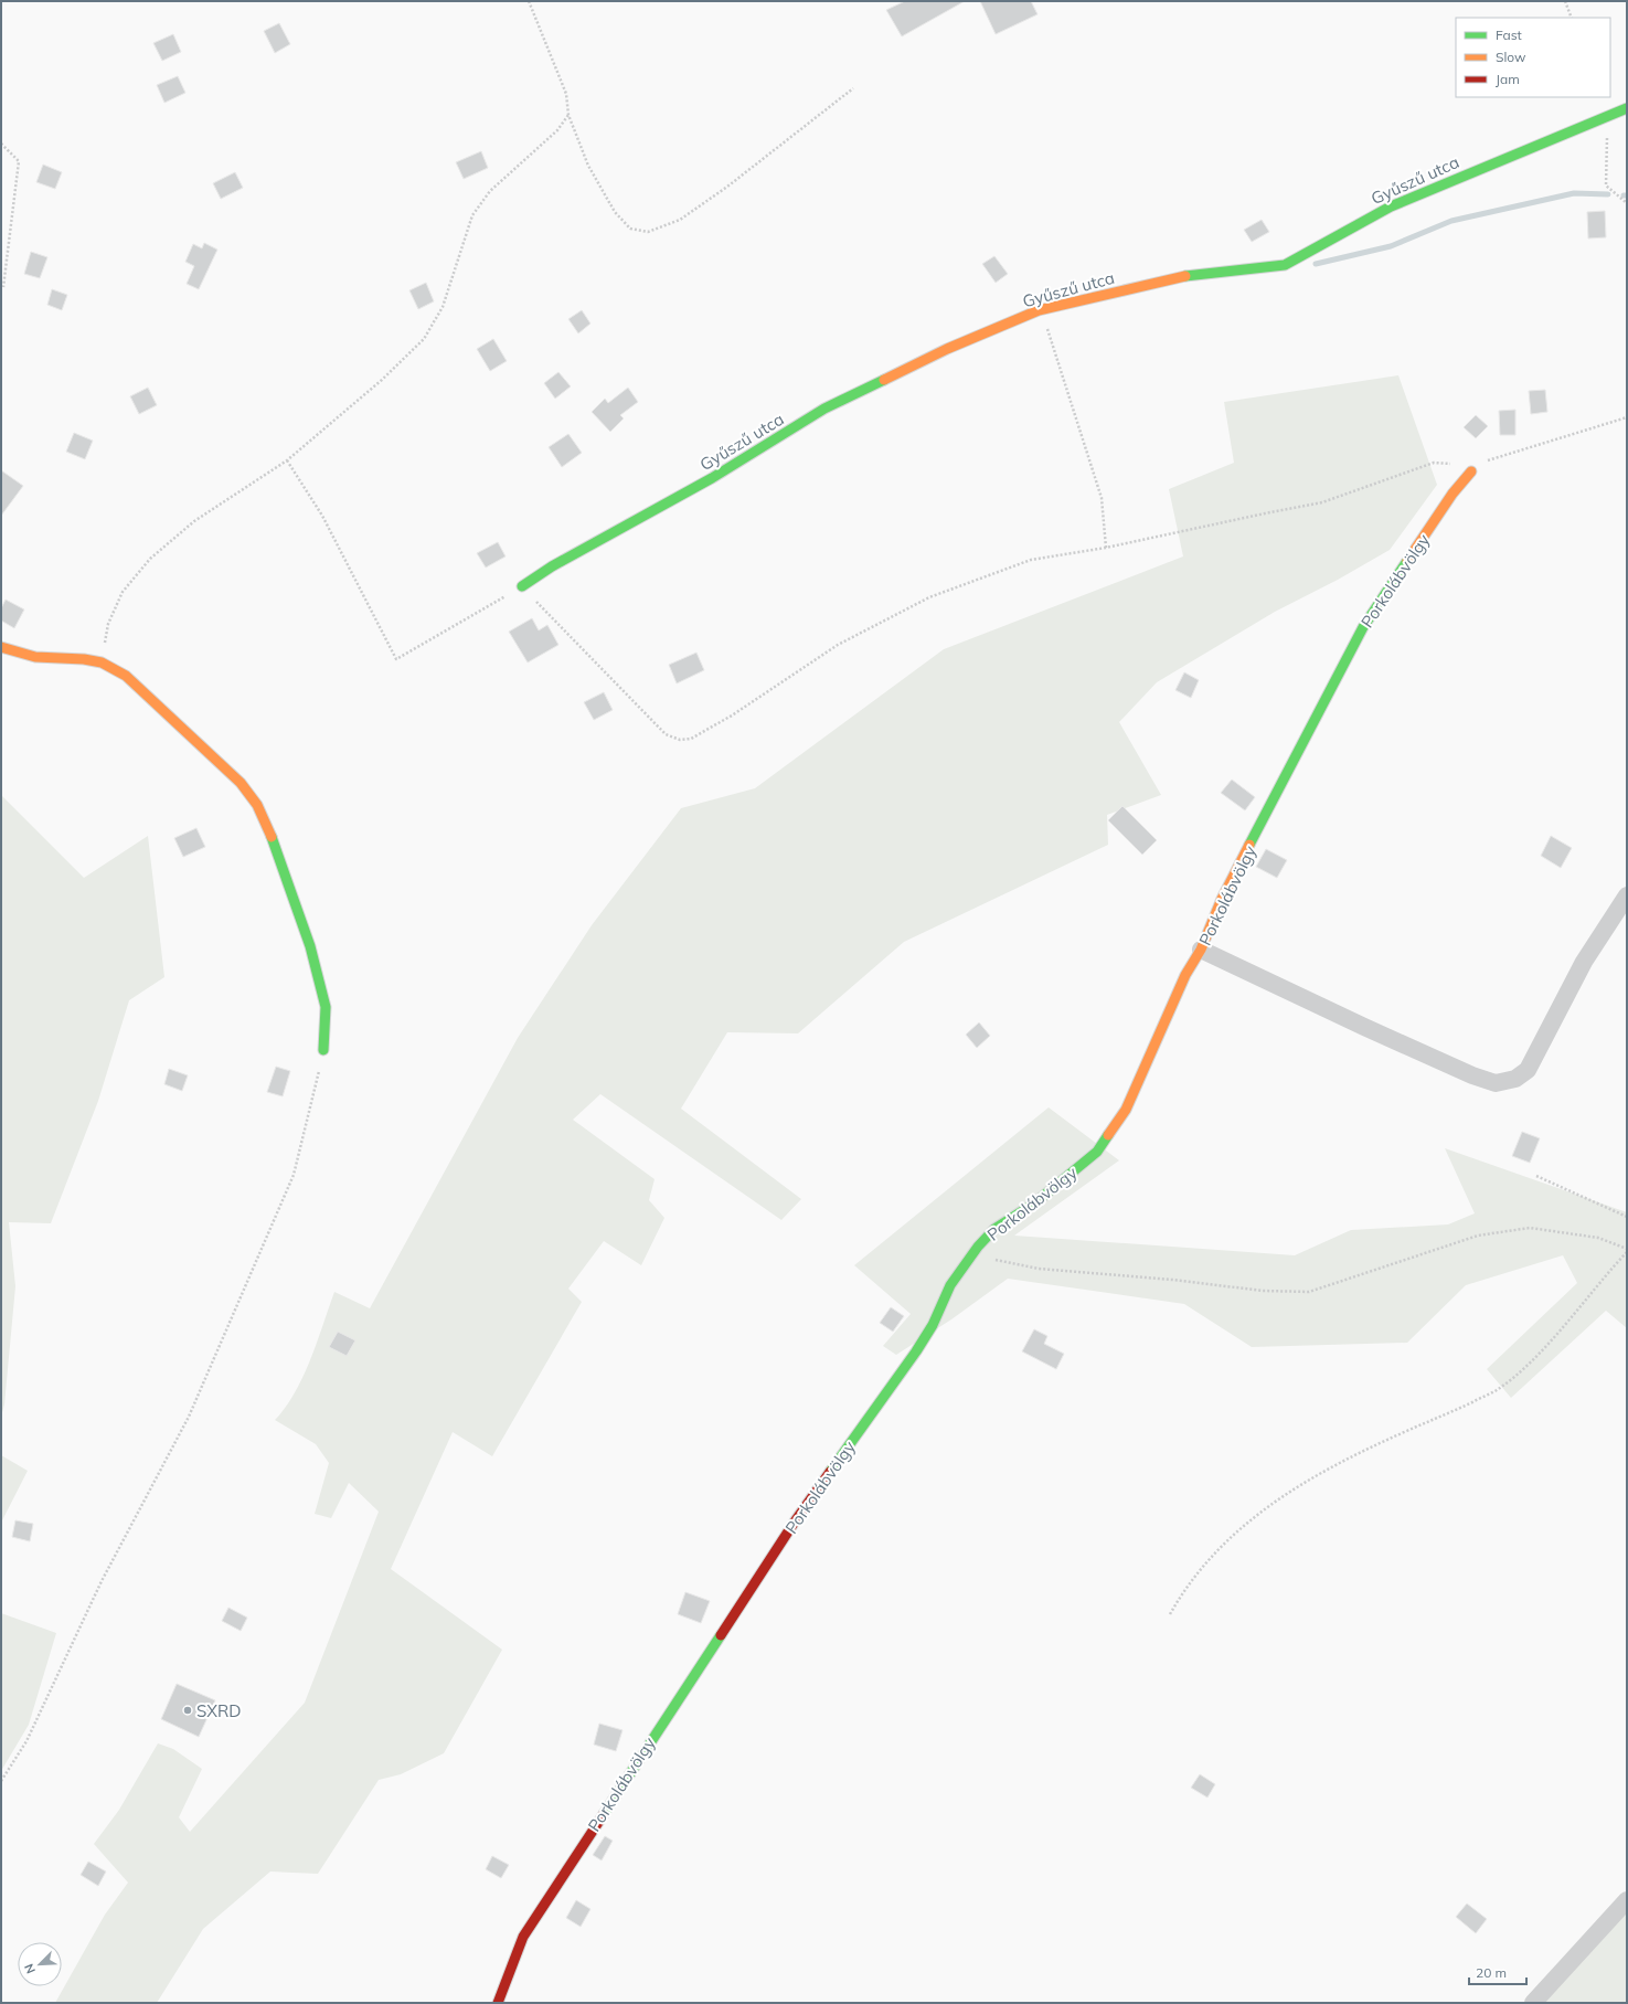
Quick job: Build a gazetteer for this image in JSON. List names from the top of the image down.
{
  "streets": {
    "street": ["Gyűszű utca", "Porkolábvölgy"]
  },
  "places": ["SXRD"],
  "legend": ["Fast", "Slow", "Jam"],
  "scale_bar": "20 m",
  "north": "bottom left"
}
